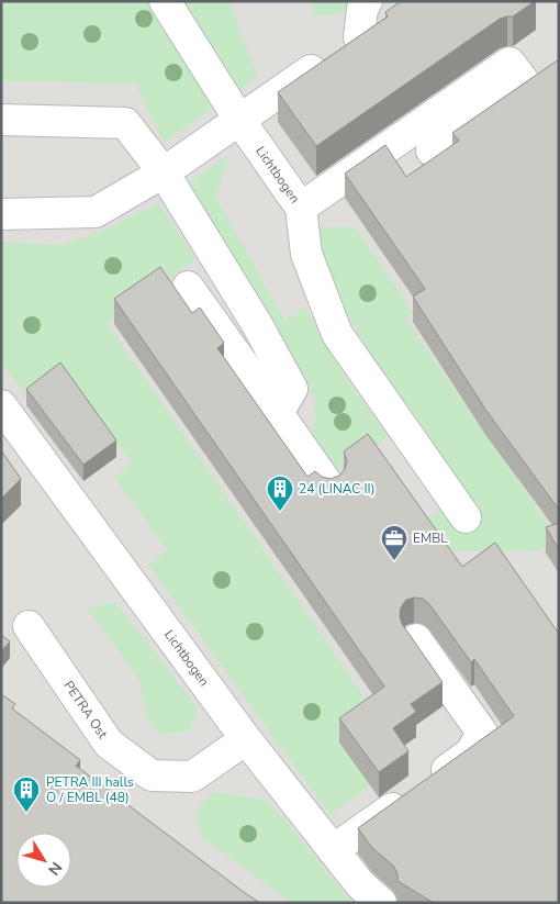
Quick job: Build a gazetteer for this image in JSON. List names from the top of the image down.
{
  "streets": {
    "lane": ["Lichtbogen", "PETRA Ost"]
  },
  "crossings": [
    ["Lichtbogen", "PETRA Ost"]
  ],
  "places": {
    "building": ["24 (LINAC II)", "PETRA III halls O / EMBL (48)"],
    "office": ["EMBL"]
  },
  "north": "bottom right"
}
